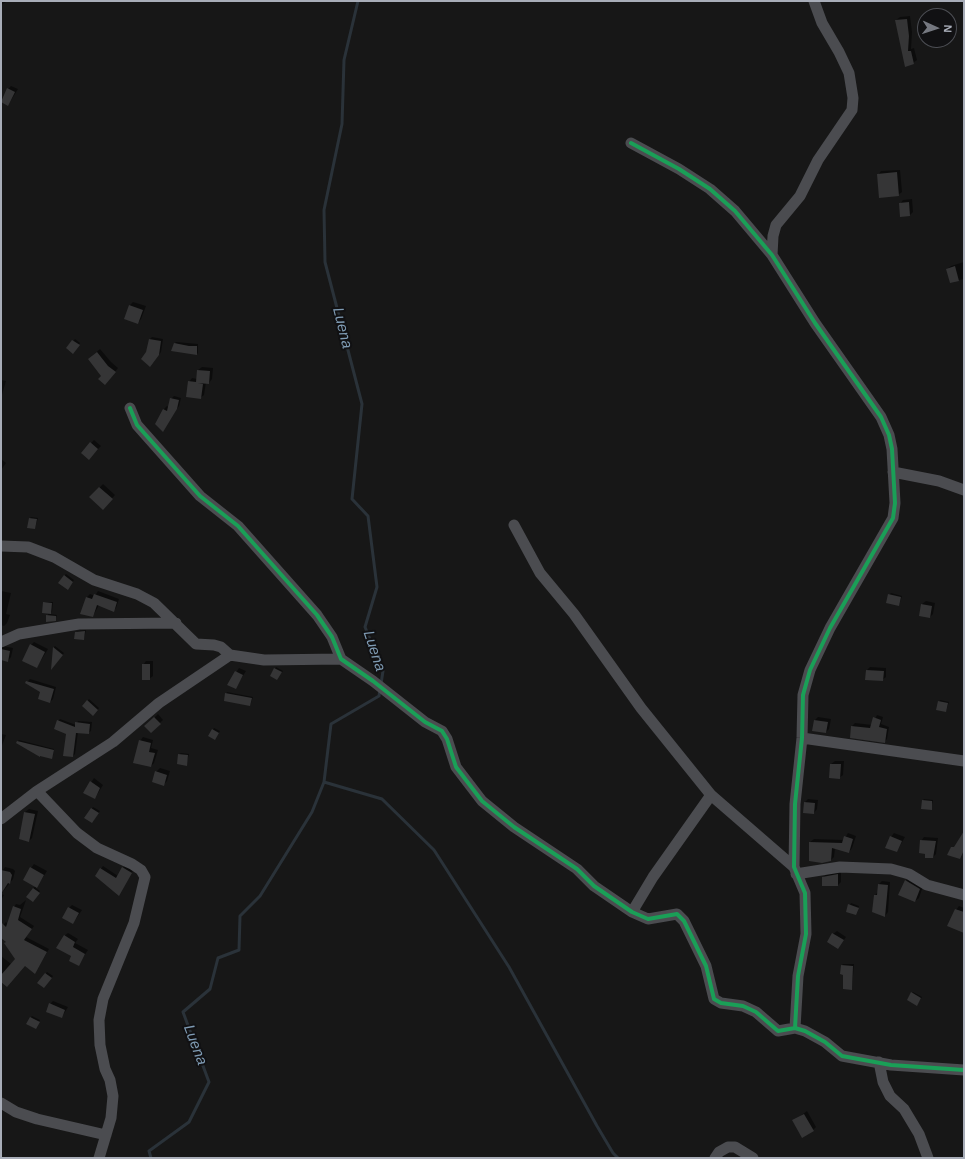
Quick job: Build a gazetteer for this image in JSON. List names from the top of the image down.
{
  "water": ["Luena"],
  "north": "right"
}
